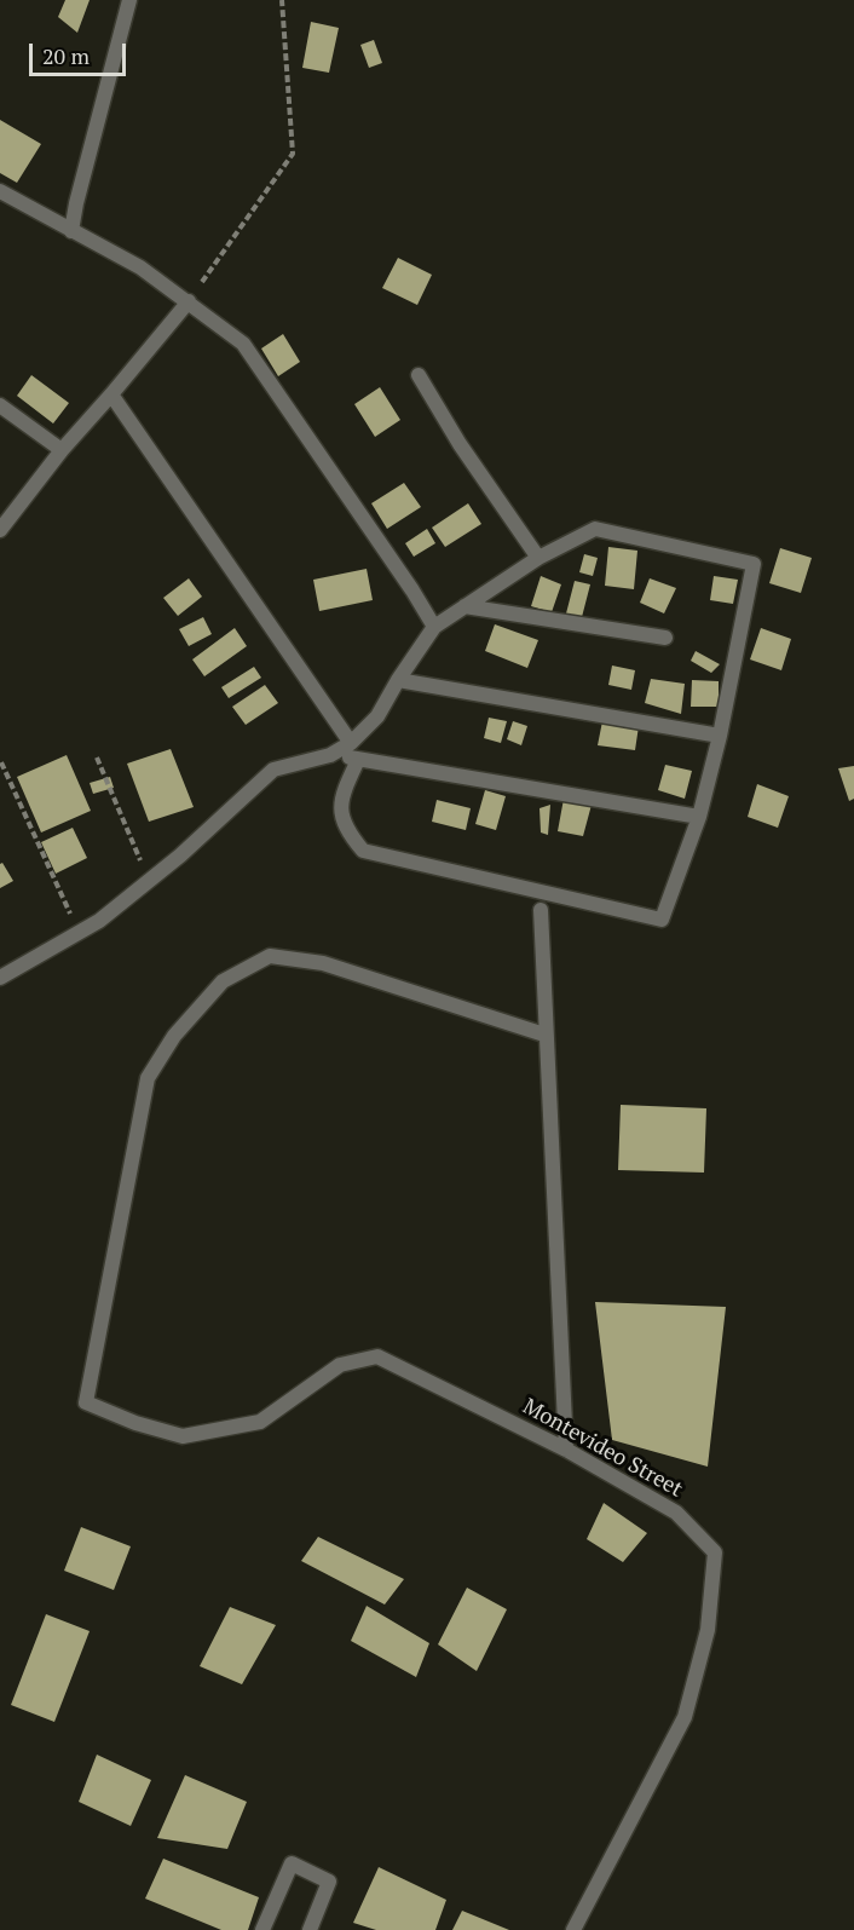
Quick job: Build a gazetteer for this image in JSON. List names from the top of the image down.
{
  "streets": {
    "street": ["Montevideo Street"]
  },
  "scale_bar": "20 m"
}
